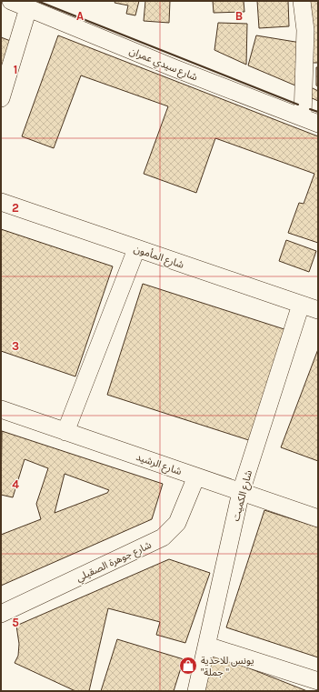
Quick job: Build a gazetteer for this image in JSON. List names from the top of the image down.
{
  "streets": {
    "street": [
      "شارع سيدي عمران",
      "شارع المأمون",
      "شارع الرشيد",
      "شارع الكميت",
      "شارع جوهرة الصقيلي"
    ]
  },
  "crossings": [
    ["شارع المأمون", "شارع الكميت"],
    ["شارع الرشيد", "شارع الكميت"],
    ["شارع الرشيد", "شارع جوهرة الصقيلي"]
  ],
  "places": {
    "shop": ["يونس للاحذية \"جملة \""]
  },
  "grid": {
    "columns": ["A", "B"],
    "rows": [
      "1",
      "2",
      "3",
      "4",
      "5"
    ]
  }
}
